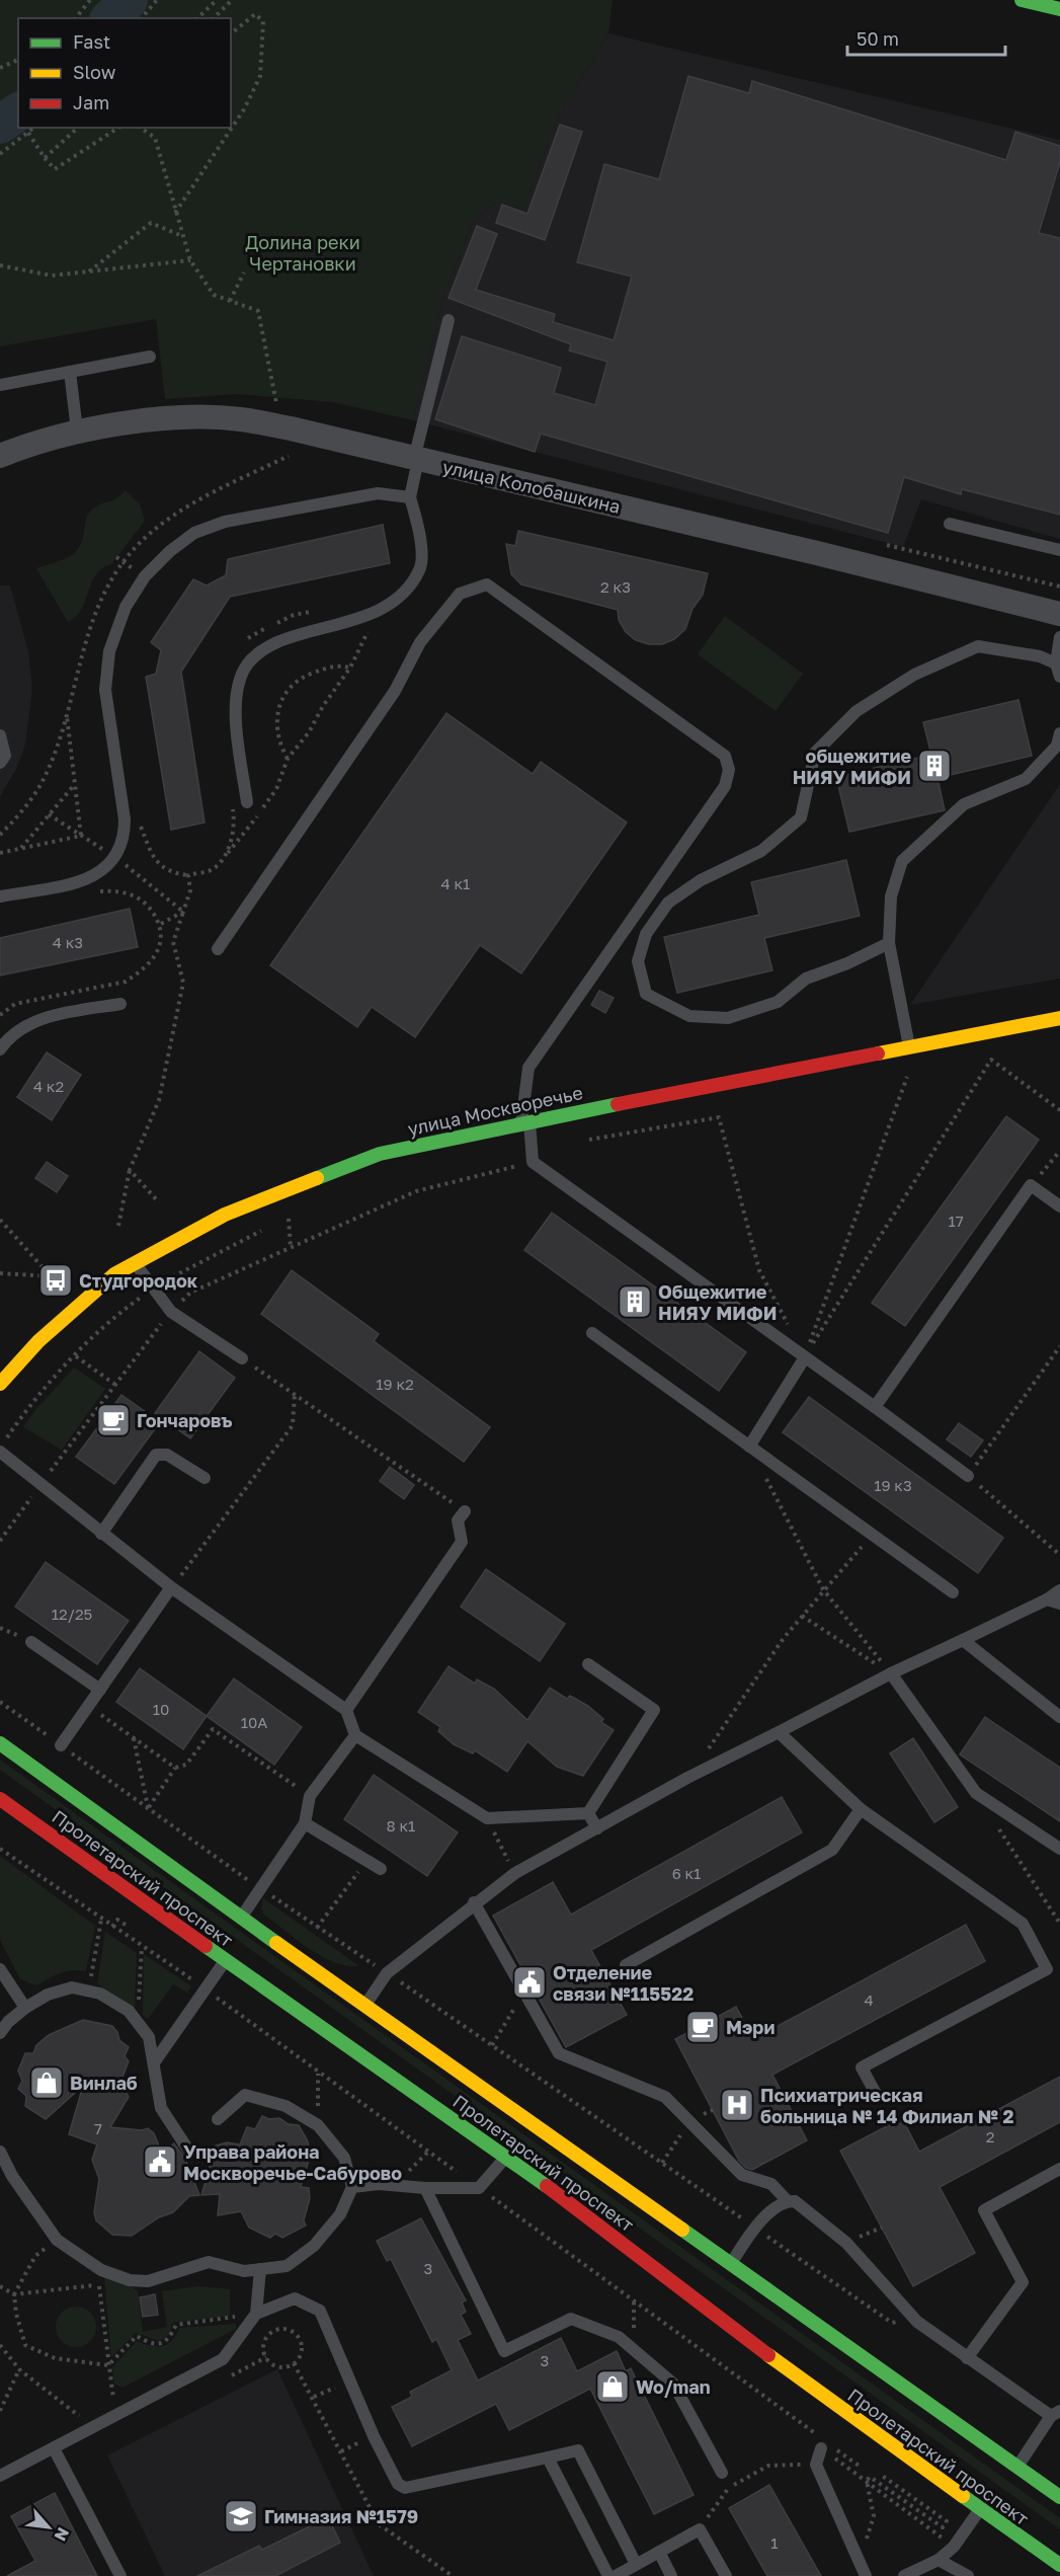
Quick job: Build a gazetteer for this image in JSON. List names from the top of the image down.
{
  "streets": {
    "main road": ["улица Москворечье", "Пролетарский проспект"],
    "street": ["улица Колобашкина"]
  },
  "parks": ["Долина реки Чертановки"],
  "places": {
    "building": ["общежитие НИЯУ МИФИ", "Общежитие НИЯУ МИФИ"],
    "bus stop": ["Студгородок"],
    "cafe": ["Гончаровъ", "Мэри"],
    "public building": ["Отделение связи №115522", "Управа района Москворечье-Сабурово"],
    "shop": ["Винлаб", "Wo/man"],
    "hospital": ["Психиатрическая больница № 14 Филиал № 2"],
    "school or university": ["Гимназия №1579"]
  },
  "house_numbers": [
    "2 к3",
    "4 к1",
    "4 к3",
    "4 к2",
    "17",
    "19 к2",
    "19 к3",
    "12/25",
    "10",
    "10А",
    "8 к1",
    "6 к1",
    "4",
    "7",
    "2",
    "3",
    "3",
    "1"
  ],
  "legend": ["Fast", "Slow", "Jam"],
  "scale_bar": "50 m",
  "north": "bottom right"
}
